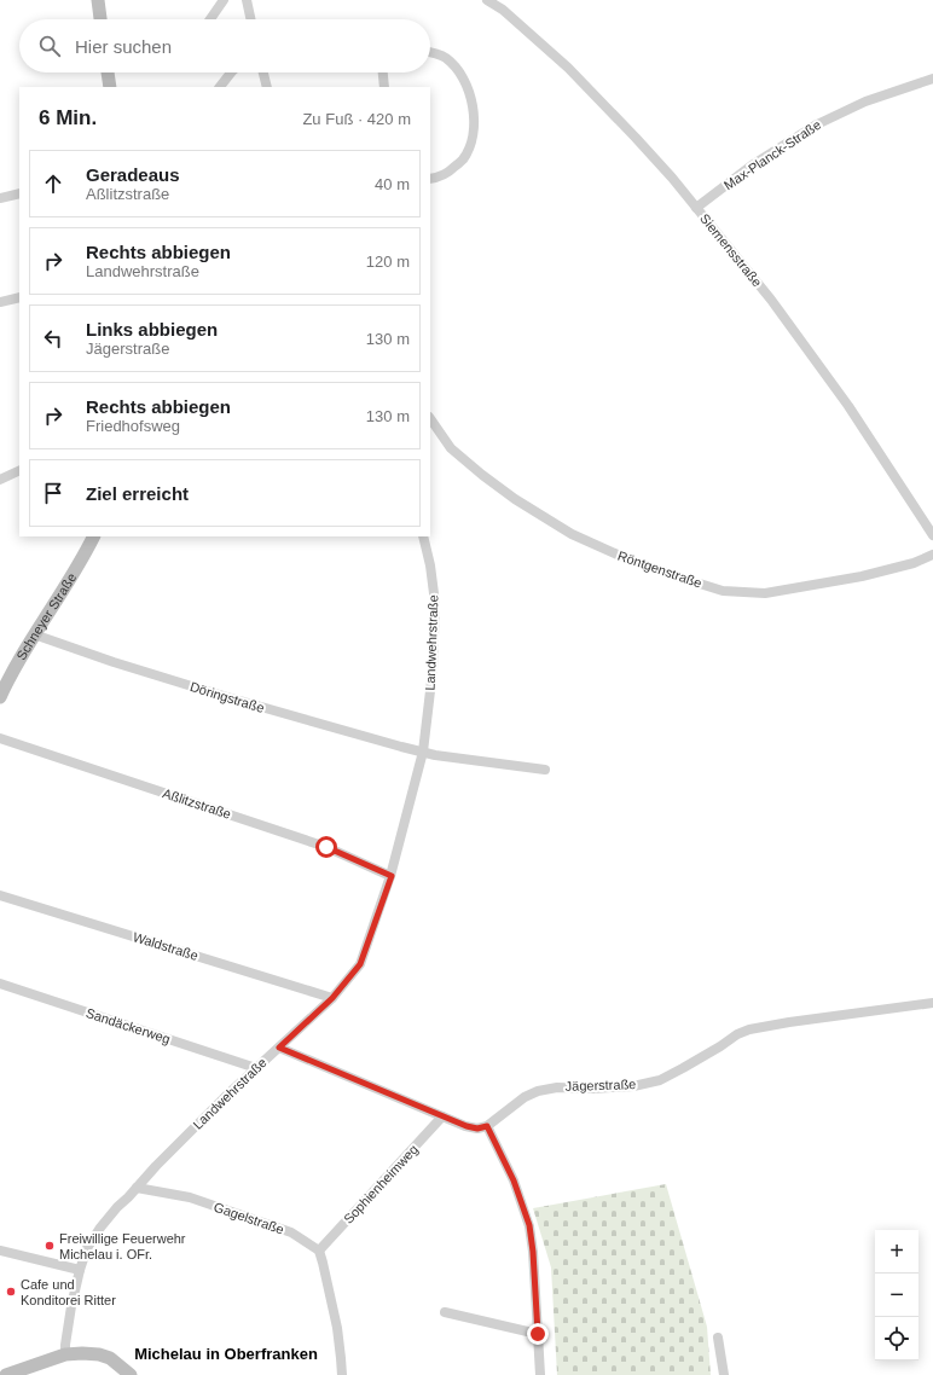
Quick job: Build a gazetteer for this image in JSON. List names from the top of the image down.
{
  "streets": {
    "street": [
      "Max-Planck-Straße",
      "Siemensstraße",
      "Röntgenstraße",
      "Schneyer Straße",
      "Landwehrstraße",
      "Döringstraße",
      "Aßlitzstraße",
      "Waldstraße",
      "Sandäckerweg",
      "Jägerstraße",
      "Sophienheimweg",
      "Gagelstraße"
    ]
  },
  "crossings": [
    ["Max-Planck-Straße", "Siemensstraße"],
    ["Schneyer Straße", "Döringstraße"],
    ["Landwehrstraße", "Döringstraße"],
    ["Landwehrstraße", "Aßlitzstraße"],
    ["Landwehrstraße", "Waldstraße"],
    ["Landwehrstraße", "Sandäckerweg"],
    ["Landwehrstraße", "Gagelstraße"],
    ["Sophienheimweg", "Gagelstraße"]
  ],
  "districts": ["Michelau in Oberfranken"],
  "places": ["Freiwillige Feuerwehr Michelau i. OFr.", "Cafe und Konditorei Ritter"],
  "page": {
    "search": "Hier suchen",
    "heading": ["6 Min.", "Zu Fuß · 420 m"],
    "list": [
      ["Geradeaus", "Aßlitzstraße", "40 m"],
      ["Rechts abbiegen", "Landwehrstraße", "120 m"],
      ["Links abbiegen", "Jägerstraße", "130 m"],
      ["Rechts abbiegen", "Friedhofsweg", "130 m"],
      "Ziel erreicht"
    ],
    "map_buttons": ["+", "−"]
  }
}
